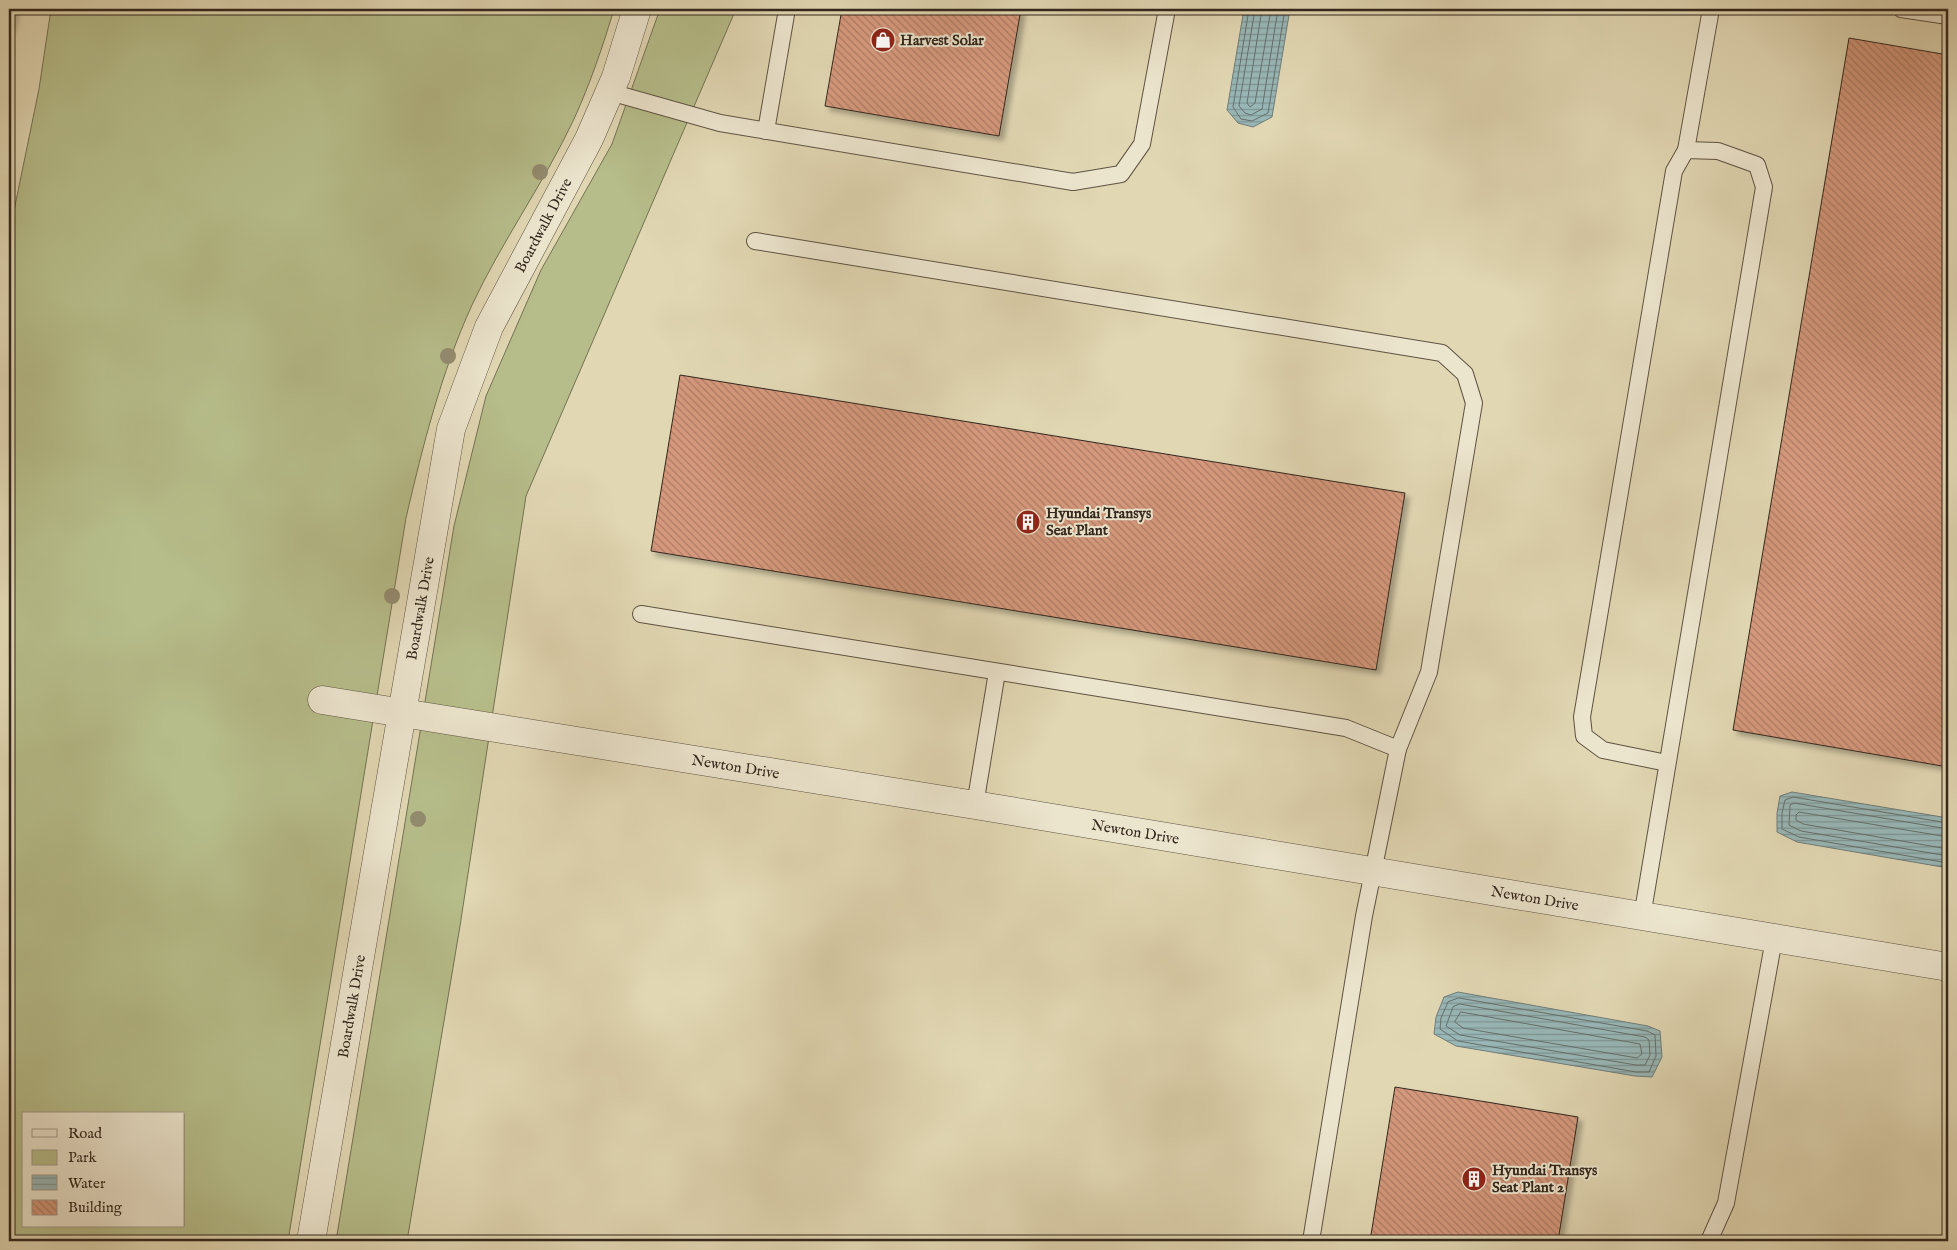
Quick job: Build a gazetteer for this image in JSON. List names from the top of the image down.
{
  "streets": {
    "street": ["Boardwalk Drive", "Newton Drive"]
  },
  "crossings": [
    ["Boardwalk Drive", "Newton Drive"]
  ],
  "places": {
    "shop": ["Harvest Solar"],
    "building": ["Hyundai Transys Seat Plant", "Hyundai Transys Seat Plant 2"]
  },
  "legend": [
    "Road",
    "Park",
    "Water",
    "Building"
  ]
}
